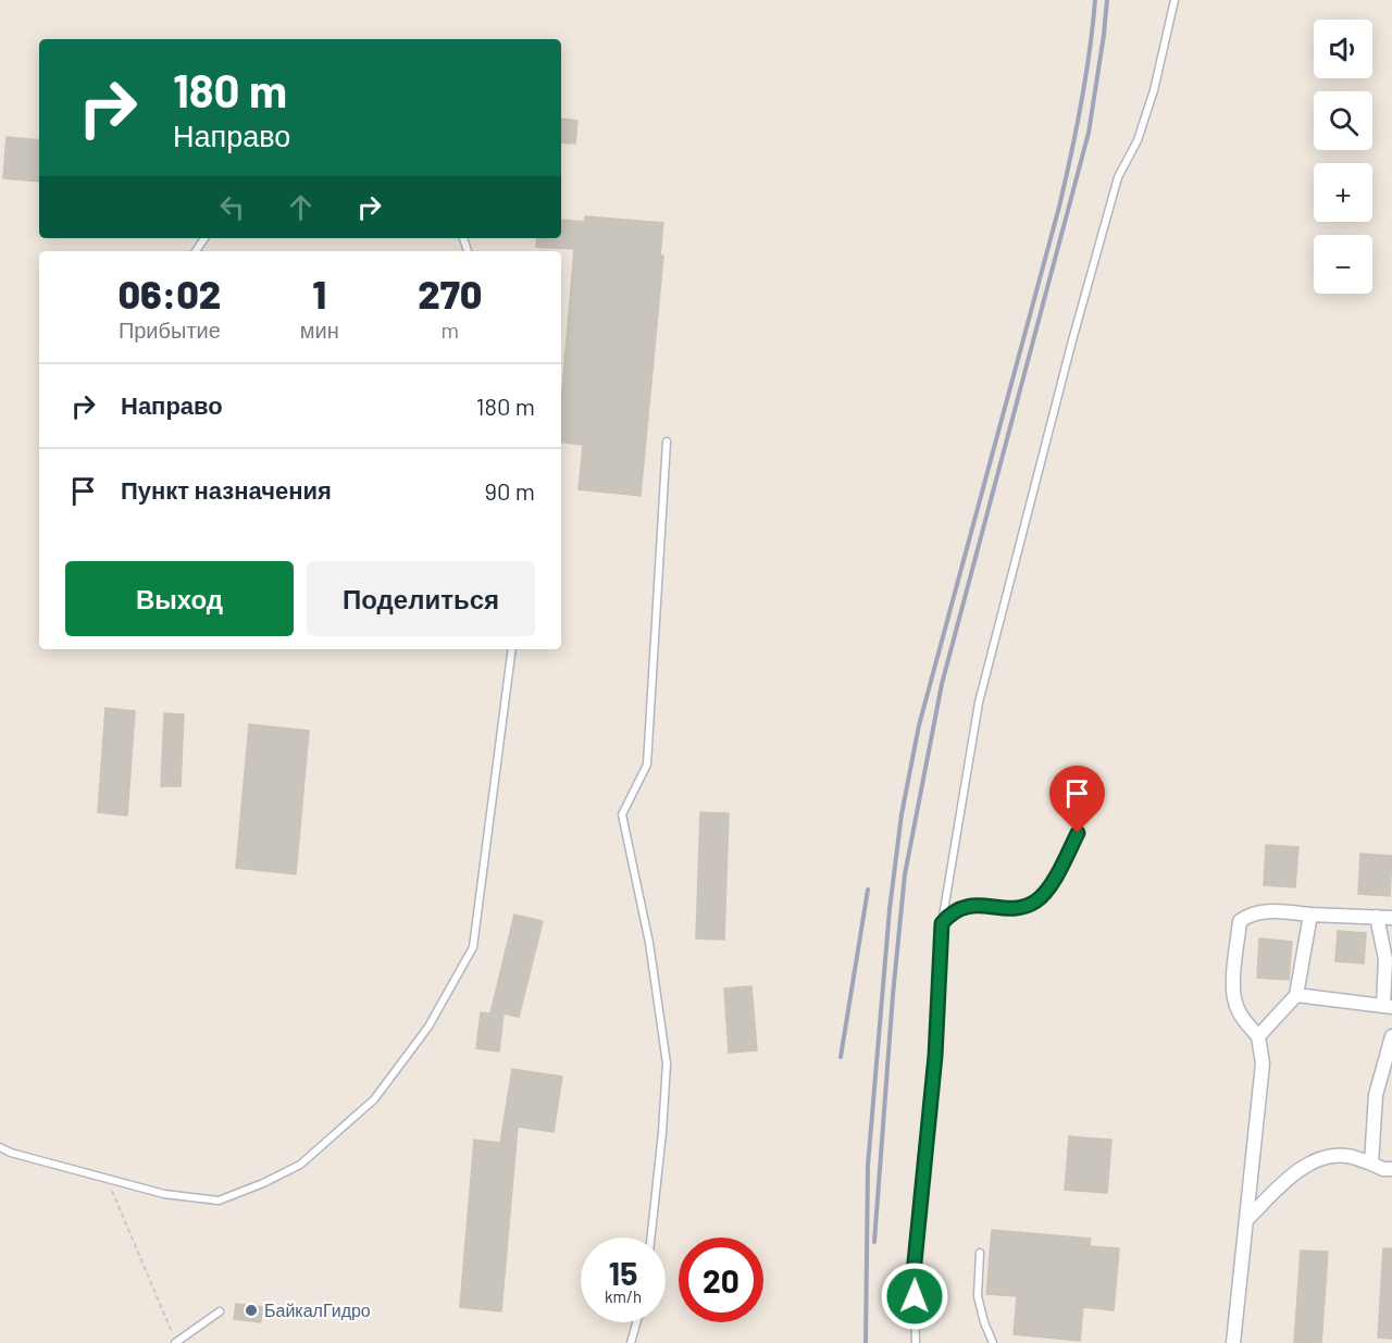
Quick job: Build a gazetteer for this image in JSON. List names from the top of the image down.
{
  "places": ["БайкалГидро"],
  "page": {
    "map_buttons": ["+", "−"],
    "turn": ["180 m", "Направо"],
    "eta": [
      "06:02",
      "Прибытие",
      "1",
      "мин",
      "270",
      "m"
    ],
    "list": [
      {
        "name": "Направо",
        "value": "180 m"
      },
      {
        "name": "Пункт назначения",
        "value": "90 m"
      }
    ],
    "buttons": ["Выход", "Поделиться"],
    "speed": "15 km/h",
    "limit": "20"
  }
}
